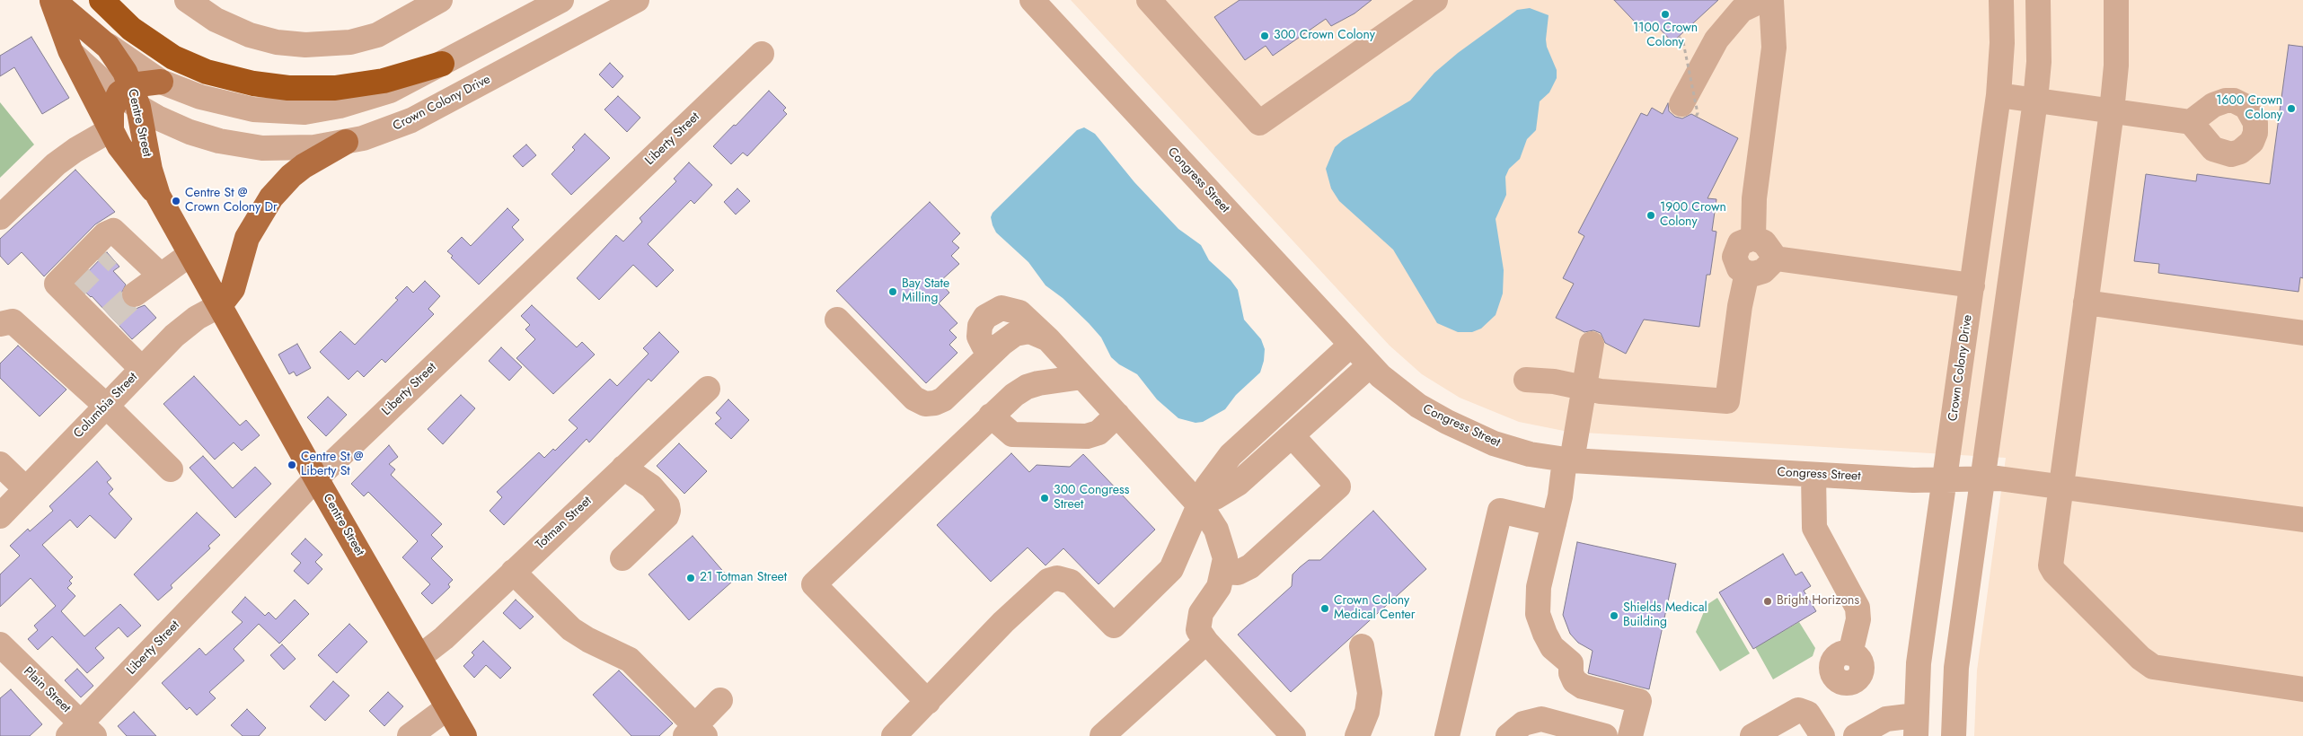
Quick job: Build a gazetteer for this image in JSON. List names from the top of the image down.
{
  "streets": {
    "main road": ["Centre Street"],
    "street": [
      "Crown Colony Drive",
      "Liberty Street",
      "Congress Street",
      "Columbia Street",
      "Totman Street",
      "Plain Street"
    ]
  },
  "crossings": [
    ["Crown Colony Drive", "Centre Street"],
    ["Crown Colony Drive", "Congress Street"],
    ["Centre Street", "Liberty Street"],
    ["Centre Street", "Columbia Street"],
    ["Centre Street", "Totman Street"],
    ["Liberty Street", "Plain Street"]
  ],
  "places": [
    "1100 Crown Colony",
    "300 Crown Colony",
    "1600 Crown Colony",
    "Centre St @ Crown Colony Dr",
    "1900 Crown Colony",
    "Bay State Milling",
    "Centre St @ Liberty St",
    "300 Congress Street",
    "21 Totman Street",
    "Bright Horizons",
    "Crown Colony Medical Center",
    "Shields Medical Building"
  ]
}
